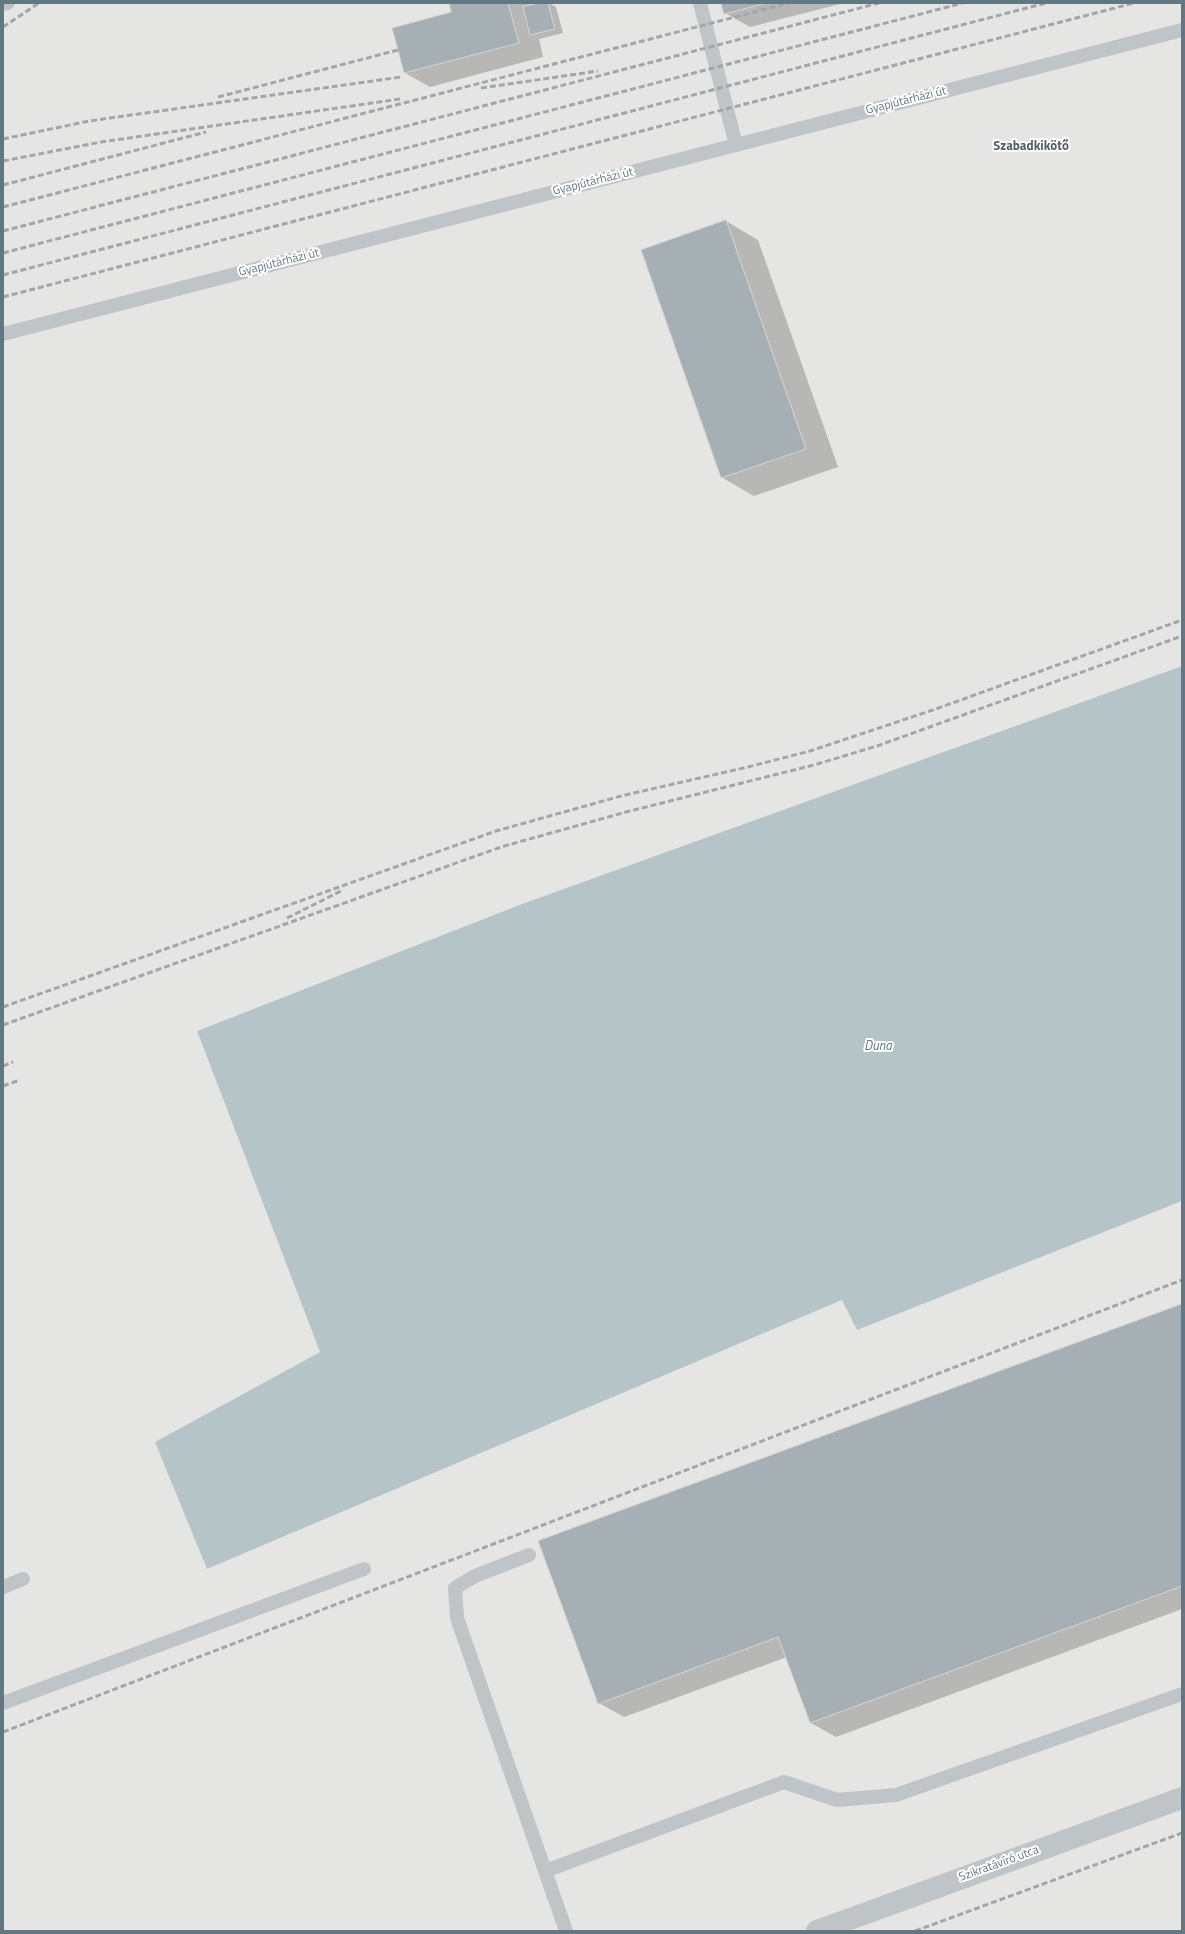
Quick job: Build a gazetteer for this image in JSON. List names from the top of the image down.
{
  "streets": {
    "street": ["Szikratávíró utca"],
    "lane": ["Gyapjútárházi út"]
  },
  "districts": ["Szabadkikötő"],
  "water": ["Duna"]
}
